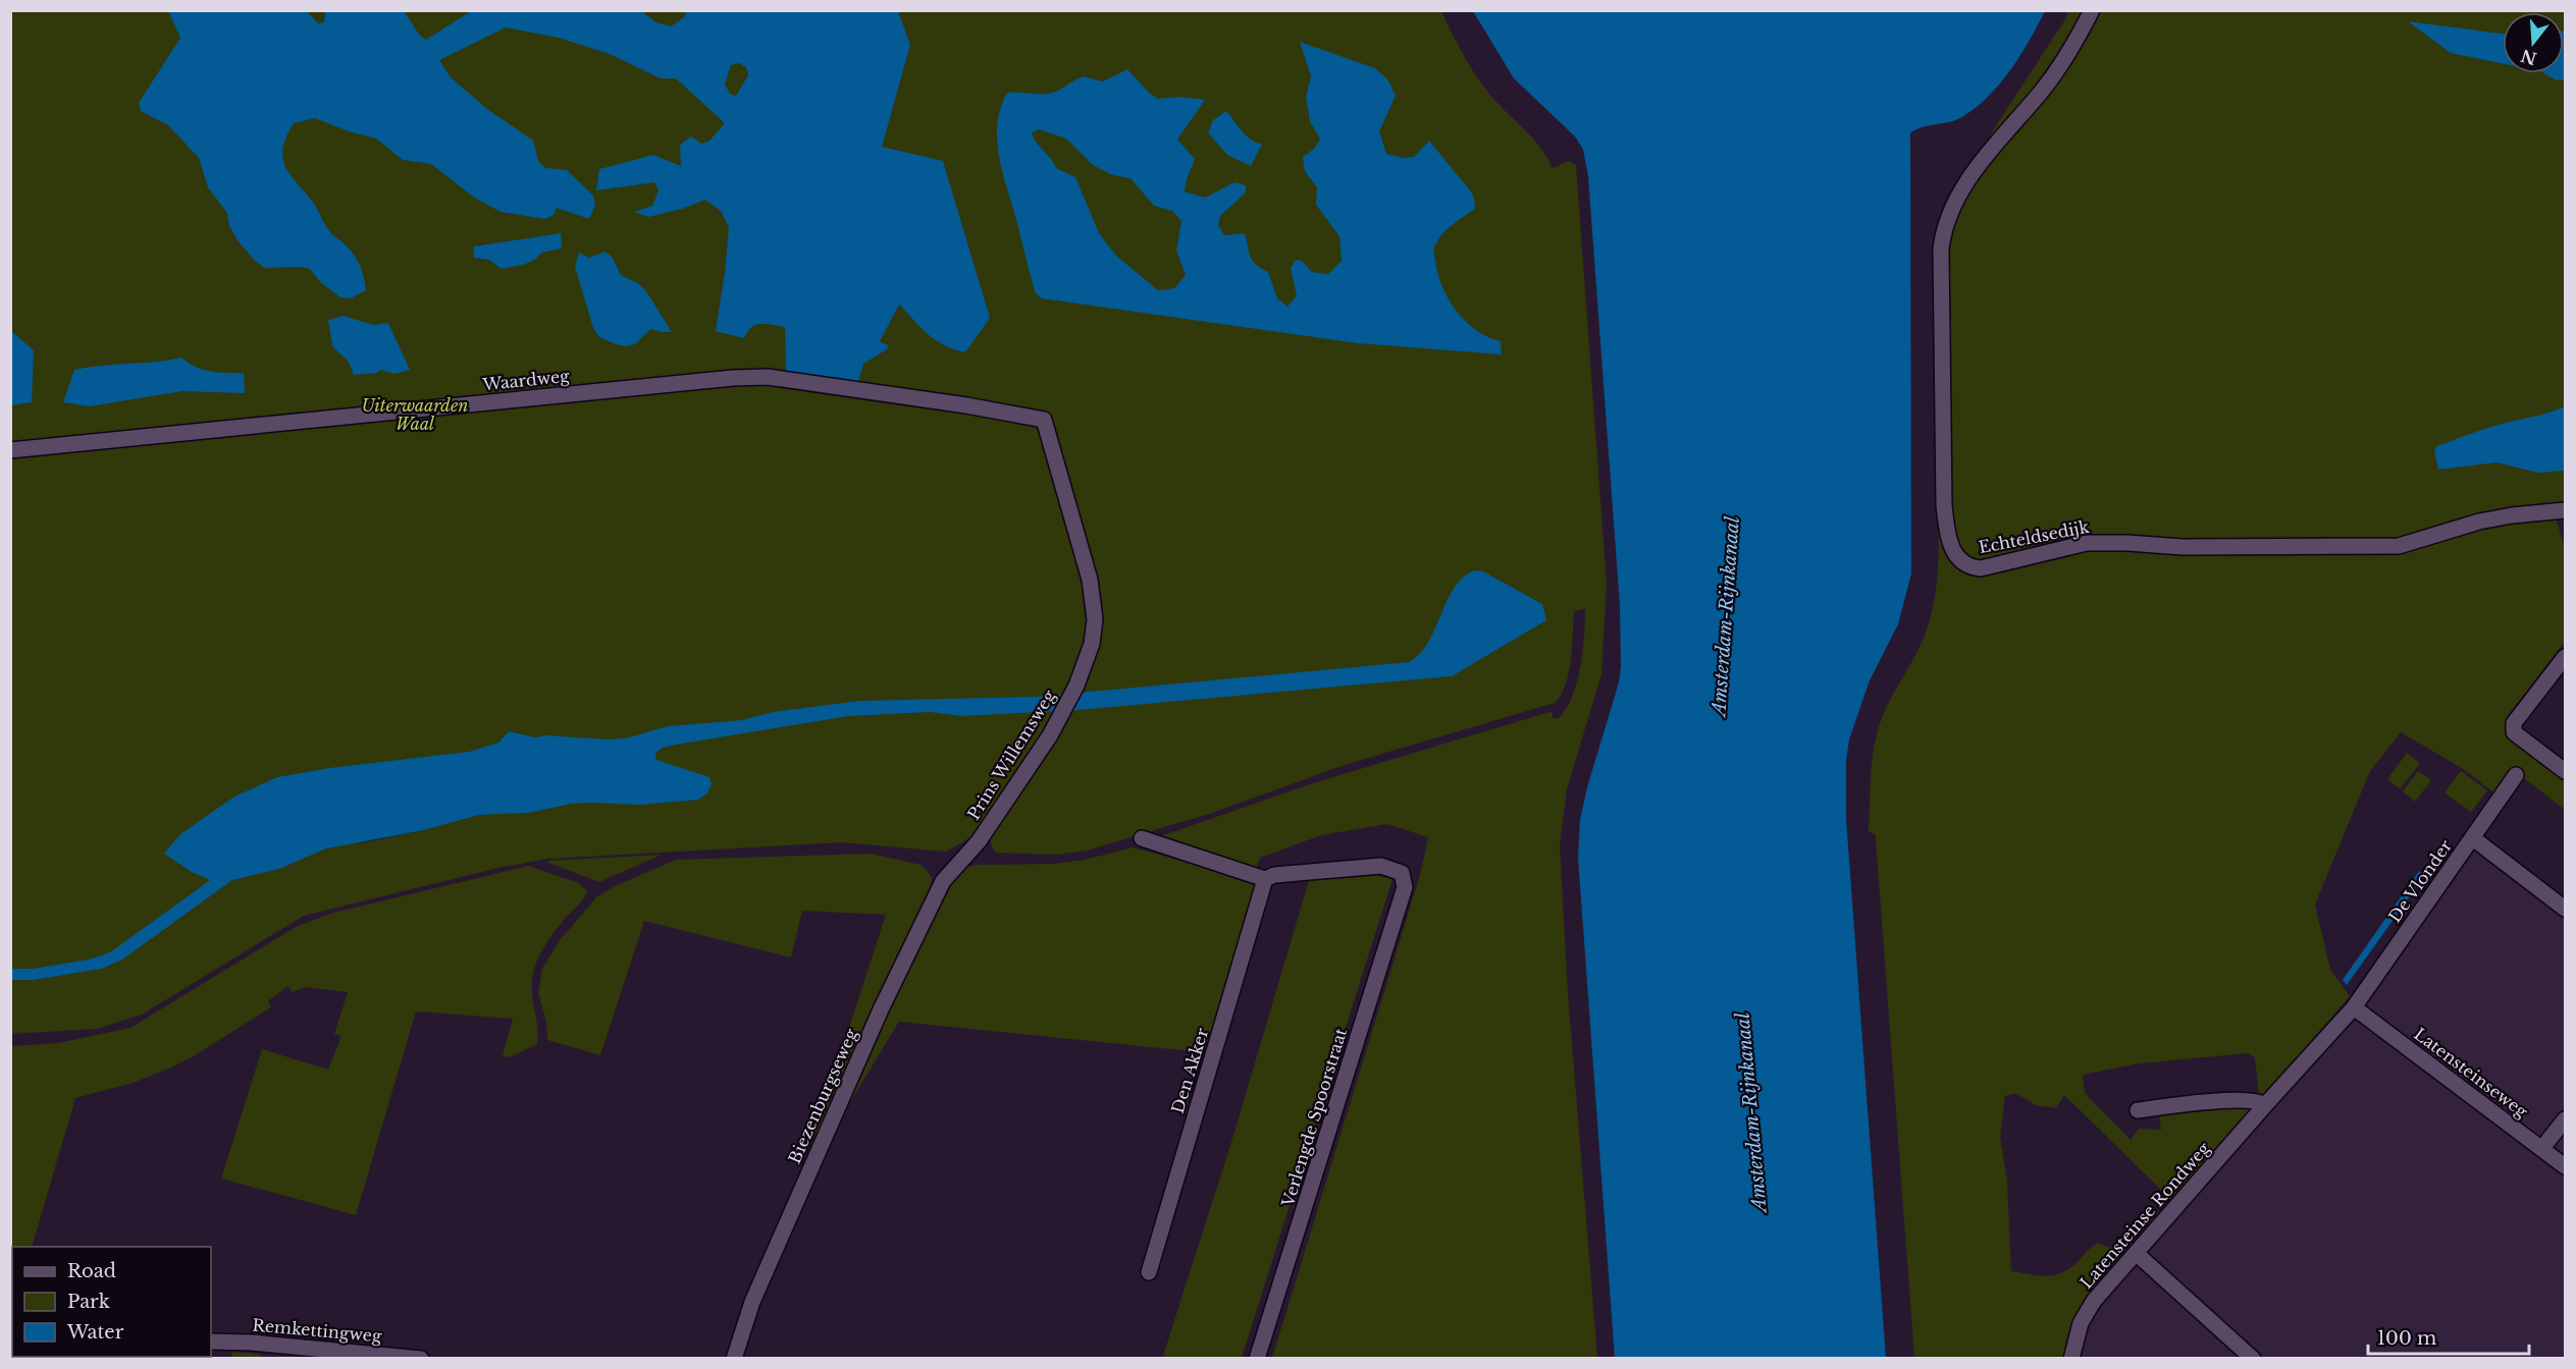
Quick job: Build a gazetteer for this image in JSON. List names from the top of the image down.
{
  "streets": {
    "street": [
      "Waardweg",
      "Echteldsedijk",
      "Prins Willemsweg",
      "De Vlonder",
      "Den Akker",
      "Latensteinseweg",
      "Biezenburgseweg",
      "Verlengde Spoorstraat",
      "Latensteinse Rondweg",
      "Remkettingweg"
    ]
  },
  "crossings": [
    ["Waardweg", "Prins Willemsweg"],
    ["Prins Willemsweg", "Biezenburgseweg"],
    ["De Vlonder", "Latensteinseweg"],
    ["De Vlonder", "Latensteinse Rondweg"],
    ["Den Akker", "Verlengde Spoorstraat"],
    ["Latensteinseweg", "Latensteinse Rondweg"]
  ],
  "water": ["Amsterdam-Rijnkanaal"],
  "parks": ["Uiterwaarden Waal"],
  "legend": ["Road", "Park", "Water"],
  "scale_bar": "100 m",
  "north": "bottom"
}
